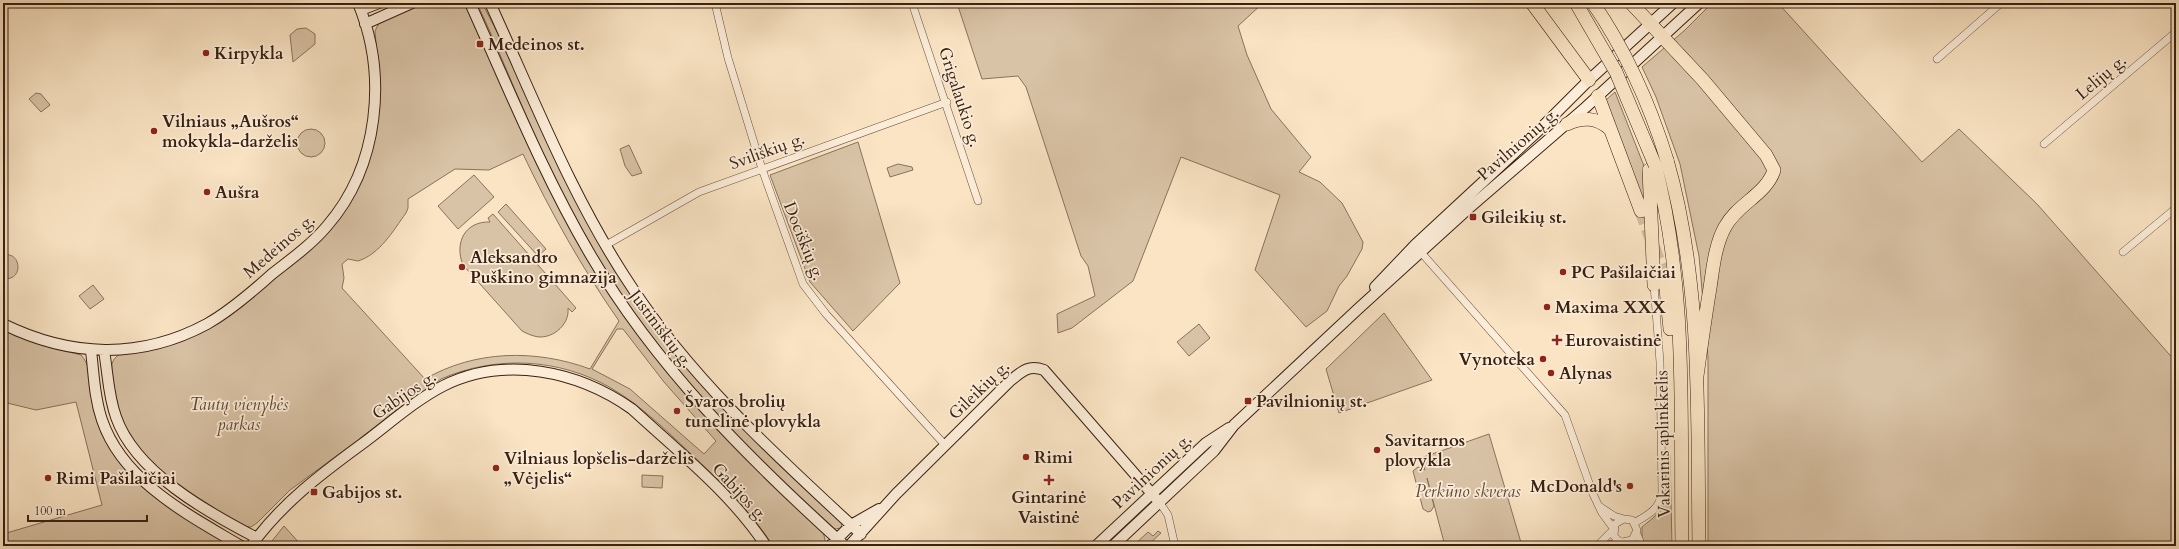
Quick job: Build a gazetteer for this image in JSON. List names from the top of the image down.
{
  "streets": {
    "highway": ["Vakarinis aplinkkelis"],
    "street": [
      "Lelijų g.",
      "Grigalaukio g.",
      "Pavilnionių g.",
      "Sviliškių g.",
      "Dociškių g.",
      "Medeinos g.",
      "Justiniškių g.",
      "Gileikių g.",
      "Gabijos g."
    ]
  },
  "crossings": [
    ["Grigalaukio g.", "Sviliškių g."],
    ["Pavilnionių g.", "Gileikių g."],
    ["Sviliškių g.", "Dociškių g."],
    ["Sviliškių g.", "Justiniškių g."],
    ["Dociškių g.", "Gileikių g."],
    ["Justiniškių g.", "Gileikių g."]
  ],
  "parks": ["Tautų vienybės parkas", "Perkūno skveras"],
  "places": {
    "transit": [
      "Medeinos st.",
      "Gileikių st.",
      "Pavilnionių st.",
      "Gabijos st."
    ],
    "other": [
      "Kirpykla",
      "Vilniaus „Aušros“ mokykla-darželis",
      "Aušra",
      "Aleksandro Puškino gimnazija",
      "PC Pašilaičiai",
      "Maxima XXX",
      "Vynoteka",
      "Alynas",
      "Švaros brolių tunelinė plovykla",
      "Savitarnos plovykla",
      "Rimi",
      "Vilniaus lopšelis-darželis „Vėjelis“",
      "Rimi Pašilaičiai",
      "McDonald's"
    ],
    "health": ["Eurovaistinė", "Gintarinė Vaistinė"]
  },
  "scale_bar": "100 m"
}
